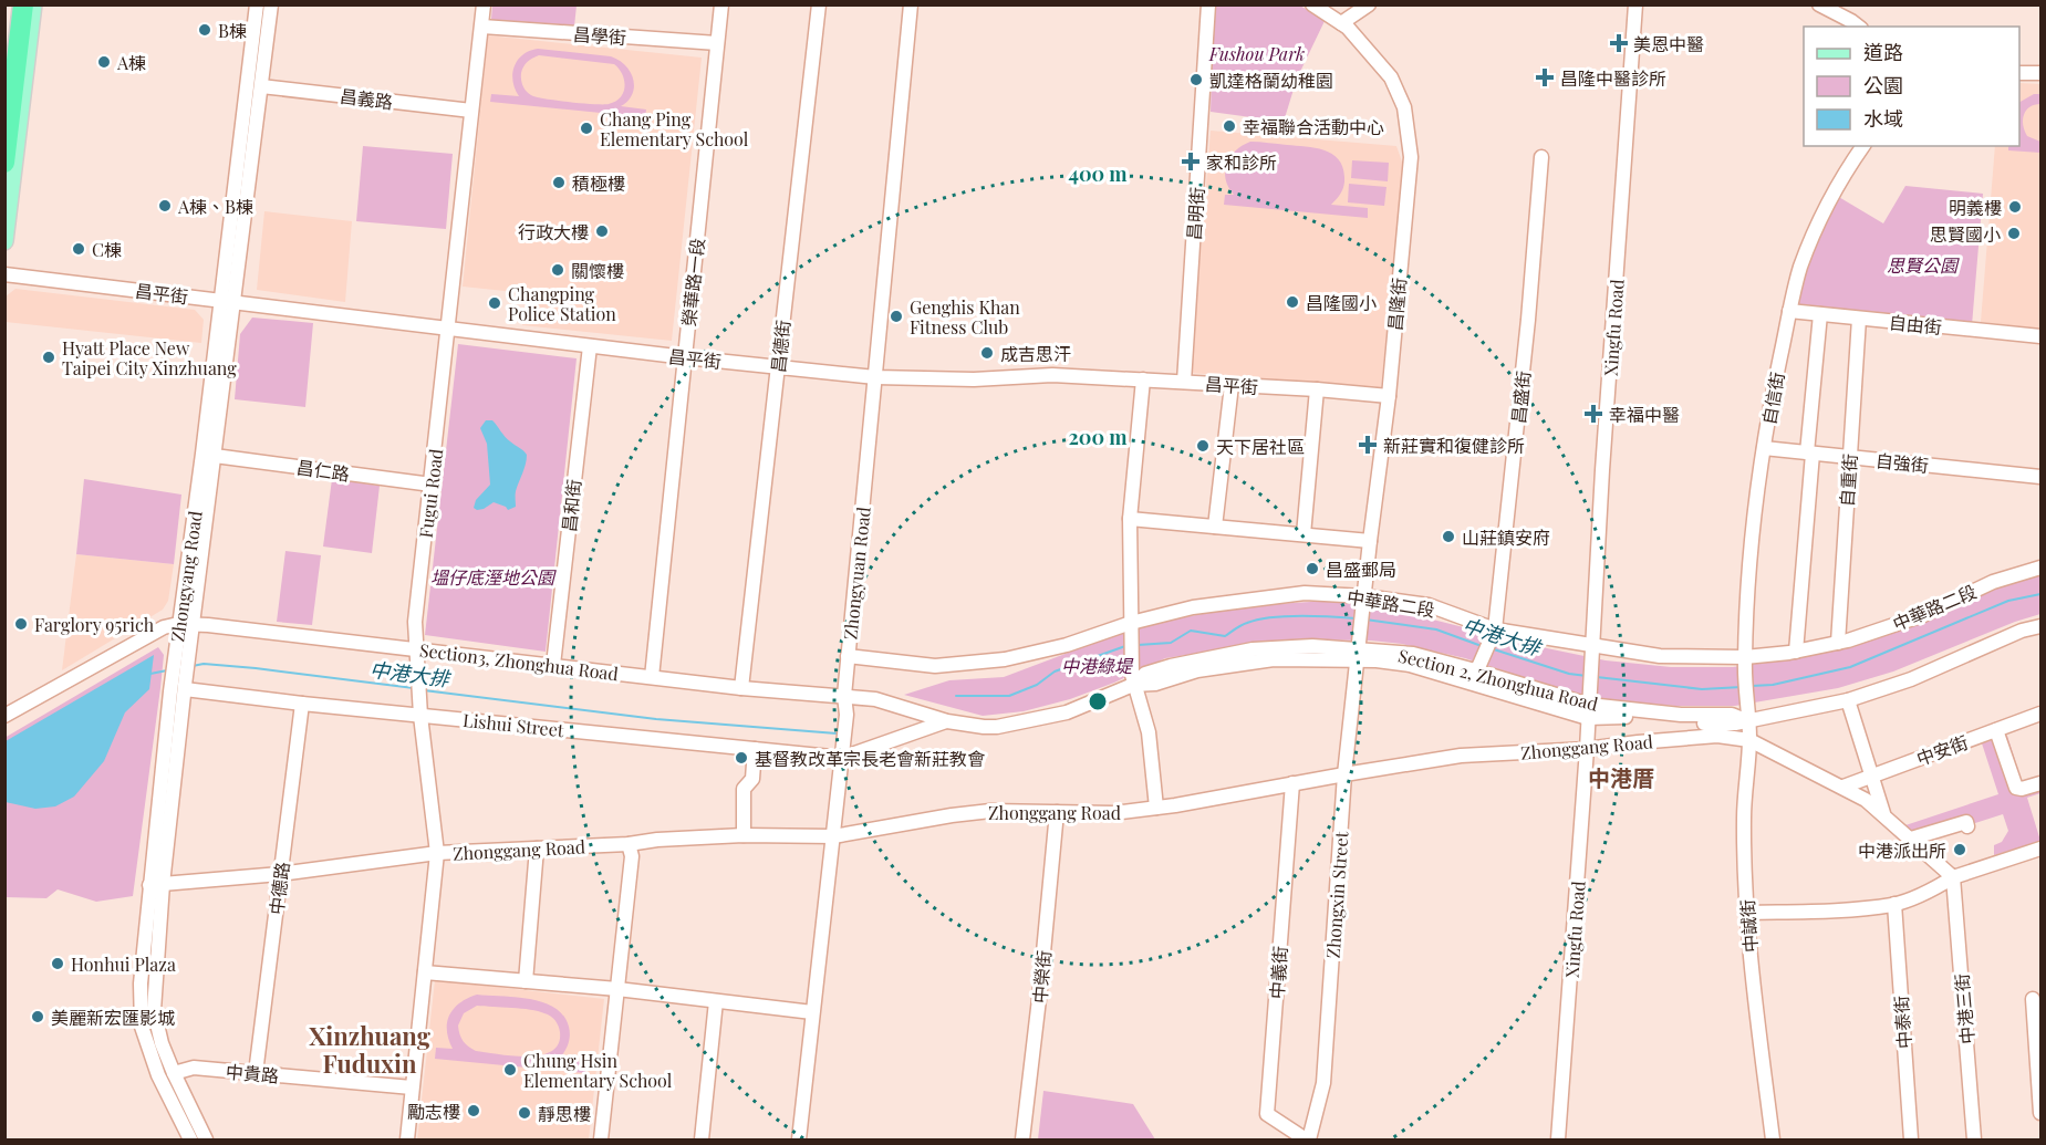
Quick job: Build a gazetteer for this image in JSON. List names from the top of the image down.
{
  "streets": {
    "street": [
      "昌學街",
      "昌義路",
      "昌明街",
      "榮華路一段",
      "昌平街",
      "昌隆街",
      "自由街",
      "Xingfu Road",
      "昌德街",
      "昌盛街",
      "自信街",
      "自強街",
      "昌仁路",
      "自重街",
      "Fugui Road",
      "昌和街",
      "Zhongyuan Road",
      "Zhongyang Road",
      "中華路二段",
      "Section3, Zhonghua Road",
      "Section 2, Zhonghua Road",
      "Lishui Street",
      "Zhonggang Road",
      "中安街",
      "中德路",
      "Zhongxin Street",
      "中誠街",
      "中義街",
      "中榮街",
      "中港三街",
      "中泰街",
      "中貴路"
    ]
  },
  "crossings": [
    ["昌學街", "榮華路一段"],
    ["昌學街", "Fugui Road"],
    ["昌義路", "Fugui Road"],
    ["昌義路", "Zhongyang Road"],
    ["昌明街", "昌平街"],
    ["榮華路一段", "昌平街"],
    ["榮華路一段", "Section3, Zhonghua Road"],
    ["昌平街", "昌隆街"],
    ["昌平街", "昌德街"],
    ["昌平街", "Fugui Road"],
    ["昌平街", "昌和街"],
    ["昌平街", "Zhongyuan Road"],
    ["昌平街", "Zhongyang Road"],
    ["昌隆街", "中華路二段"],
    ["昌隆街", "Zhongxin Street"],
    ["自由街", "自信街"],
    ["自由街", "自重街"],
    ["Xingfu Road", "中華路二段"],
    ["Xingfu Road", "Section 2, Zhonghua Road"],
    ["Xingfu Road", "Zhonggang Road"],
    ["昌德街", "Section3, Zhonghua Road"],
    ["昌盛街", "中華路二段"],
    ["昌盛街", "Section 2, Zhonghua Road"],
    ["自信街", "自強街"],
    ["自信街", "中華路二段"],
    ["自信街", "Section 2, Zhonghua Road"],
    ["自信街", "中誠街"],
    ["自強街", "自重街"],
    ["昌仁路", "Fugui Road"],
    ["昌仁路", "Zhongyang Road"],
    ["自重街", "中華路二段"],
    ["Fugui Road", "Section3, Zhonghua Road"],
    ["Fugui Road", "Lishui Street"],
    ["Fugui Road", "Zhonggang Road"],
    ["Fugui Road", "中貴路"],
    ["昌和街", "Section3, Zhonghua Road"],
    ["Zhongyuan Road", "中華路二段"],
    ["Zhongyuan Road", "Section3, Zhonghua Road"],
    ["Zhongyuan Road", "Section 2, Zhonghua Road"],
    ["Zhongyuan Road", "Lishui Street"],
    ["Zhongyuan Road", "Zhonggang Road"],
    ["Zhongyang Road", "Section3, Zhonghua Road"],
    ["Zhongyang Road", "Lishui Street"],
    ["Zhongyang Road", "Zhonggang Road"],
    ["Zhongyang Road", "中貴路"],
    ["Section3, Zhonghua Road", "Section 2, Zhonghua Road"],
    ["Section 2, Zhonghua Road", "Zhongxin Street"],
    ["Section 2, Zhonghua Road", "中誠街"],
    ["Lishui Street", "中德路"],
    ["Zhonggang Road", "中安街"],
    ["Zhonggang Road", "中德路"],
    ["Zhonggang Road", "Zhongxin Street"],
    ["Zhonggang Road", "中誠街"],
    ["Zhonggang Road", "中義街"],
    ["Zhonggang Road", "中榮街"],
    ["Zhonggang Road", "中港三街"],
    ["中德路", "中貴路"],
    ["Zhongxin Street", "中義街"]
  ],
  "districts": ["中港厝", "Xinzhuang Fuduxin"],
  "water": ["中港大排"],
  "parks": [
    "Fushou Park",
    "思賢公園",
    "塭仔底溼地公園",
    "中港綠堤"
  ],
  "places": {
    "other": [
      "B棟",
      "A棟",
      "凱達格蘭幼稚園",
      "幸福聯合活動中心",
      "Chang Ping Elementary School",
      "積極樓",
      "A棟、B棟",
      "明義樓",
      "行政大樓",
      "思賢國小",
      "C棟",
      "關懷樓",
      "昌隆國小",
      "Changping Police Station",
      "Genghis Khan Fitness Club",
      "成吉思汗",
      "Hyatt Place New Taipei City Xinzhuang",
      "天下居社區",
      "山莊鎮安府",
      "昌盛郵局",
      "Farglory 95rich",
      "基督教改革宗長老會新莊教會",
      "中港派出所",
      "Honhui Plaza",
      "美麗新宏匯影城",
      "Chung Hsin Elementary School",
      "勵志樓",
      "靜思樓"
    ],
    "health": [
      "美恩中醫",
      "昌隆中醫診所",
      "家和診所",
      "幸福中醫",
      "新莊實和復健診所"
    ]
  },
  "legend": ["道路", "公園", "水域"],
  "rings": ["400 m", "200 m"]
}
